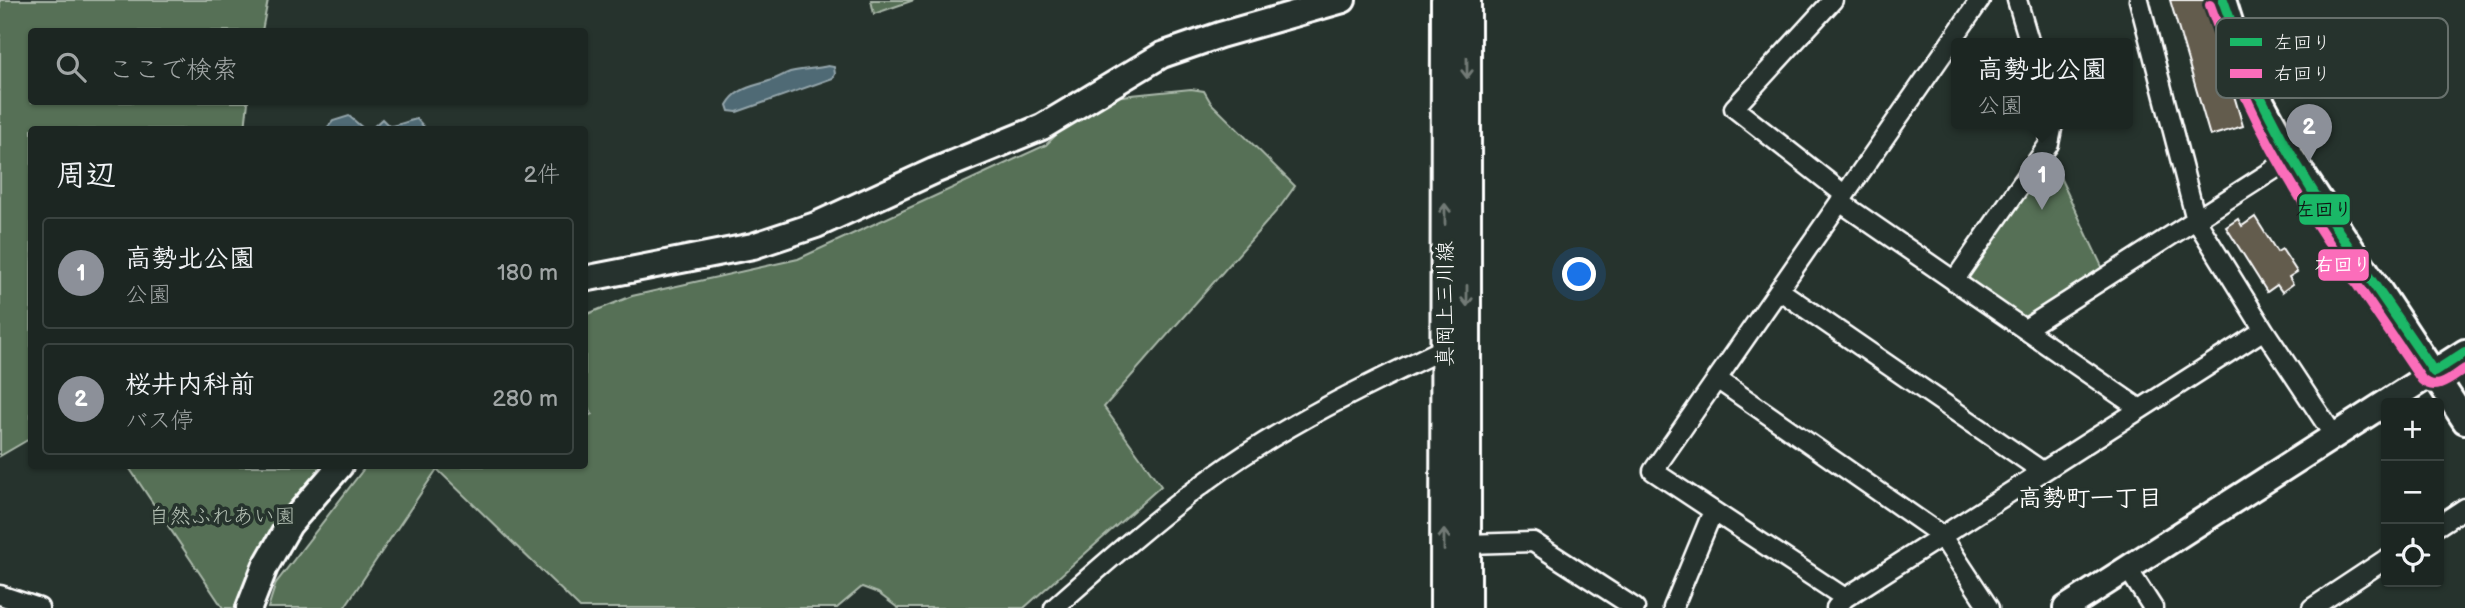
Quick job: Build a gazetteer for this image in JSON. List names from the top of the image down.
{
  "streets": {
    "main road": ["真岡上三川線"]
  },
  "districts": ["高勢町一丁目"],
  "parks": ["自然ふれあい園"],
  "lines": ["transit line 左回り", "transit line 右回り"],
  "legend": ["左回り", "右回り"],
  "page": {
    "search": "ここで検索",
    "popup": ["高勢北公園", "公園"],
    "pins": ["2", "1"],
    "heading": ["周辺", "2件"],
    "list": [
      {
        "mark": "1",
        "name": "高勢北公園",
        "note": "公園",
        "value": "180 m"
      },
      {
        "mark": "2",
        "name": "桜井内科前",
        "note": "バス停",
        "value": "280 m"
      }
    ],
    "map_buttons": ["+", "−"]
  }
}
